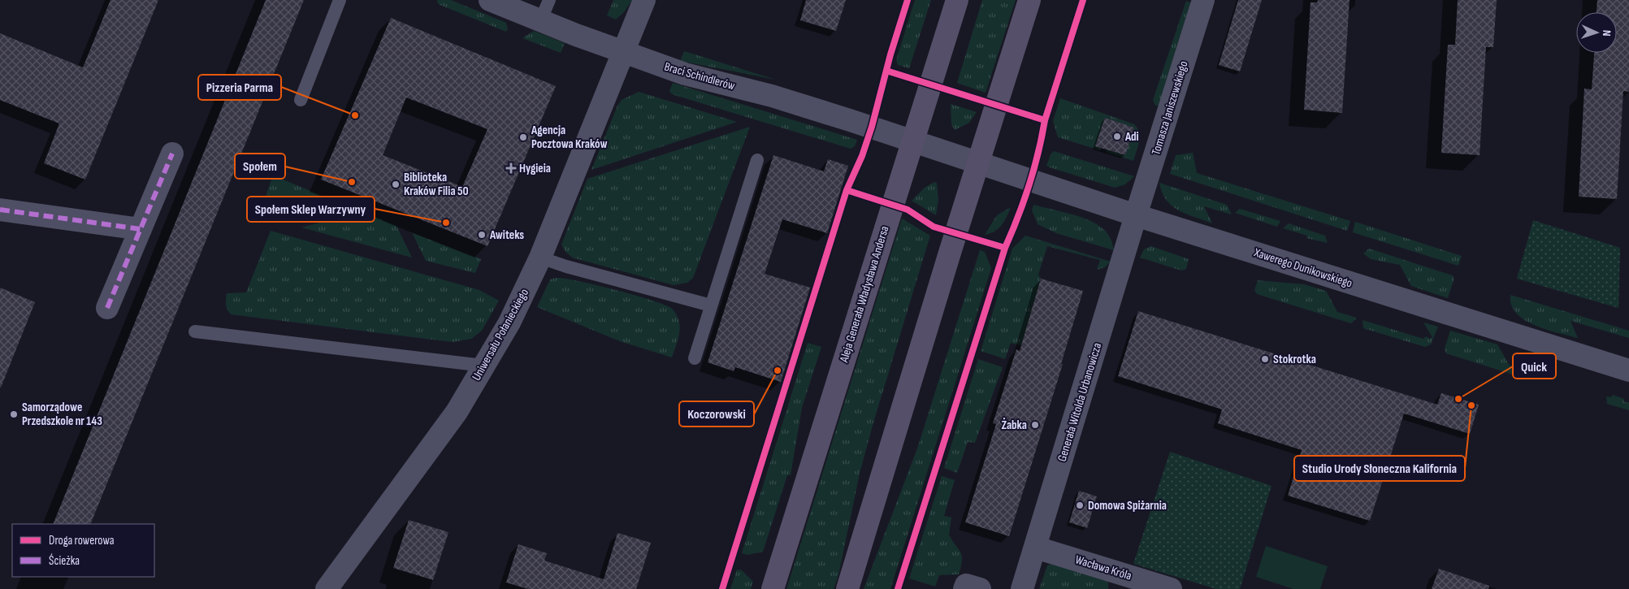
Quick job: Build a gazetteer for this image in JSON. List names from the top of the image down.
{
  "streets": {
    "main road": ["Aleja Generała Władysława Andersa"],
    "street": [
      "Braci Schindlerów",
      "Tomasza Janiszewskiego",
      "Xawerego Dunikowskiego",
      "Uniwersału Połanieckiego",
      "Generała Witolda Urbanowicza",
      "Wacława Króla"
    ]
  },
  "crossings": [
    ["Braci Schindlerów", "Xawerego Dunikowskiego"],
    ["Braci Schindlerów", "Aleja Generała Władysława Andersa"],
    ["Braci Schindlerów", "Uniwersału Połanieckiego"],
    ["Tomasza Janiszewskiego", "Xawerego Dunikowskiego"],
    ["Tomasza Janiszewskiego", "Generała Witolda Urbanowicza"],
    ["Xawerego Dunikowskiego", "Generała Witolda Urbanowicza"],
    ["Generała Witolda Urbanowicza", "Wacława Króla"]
  ],
  "places": {
    "other": [
      "Pizzeria Parma",
      "Adi",
      "Agencja Pocztowa Kraków",
      "Społem",
      "Biblioteka Kraków Filia 50",
      "Społem Sklep Warzywny",
      "Awiteks",
      "Stokrotka",
      "Koczorowski",
      "Quick",
      "Studio Urody Słoneczna Kalifornia",
      "Samorządowe Przedszkole nr 143",
      "Żabka",
      "Domowa Spiżarnia"
    ],
    "health": ["Hygieia"]
  },
  "legend": ["Droga rowerowa", "Ścieżka"],
  "north": "right"
}
